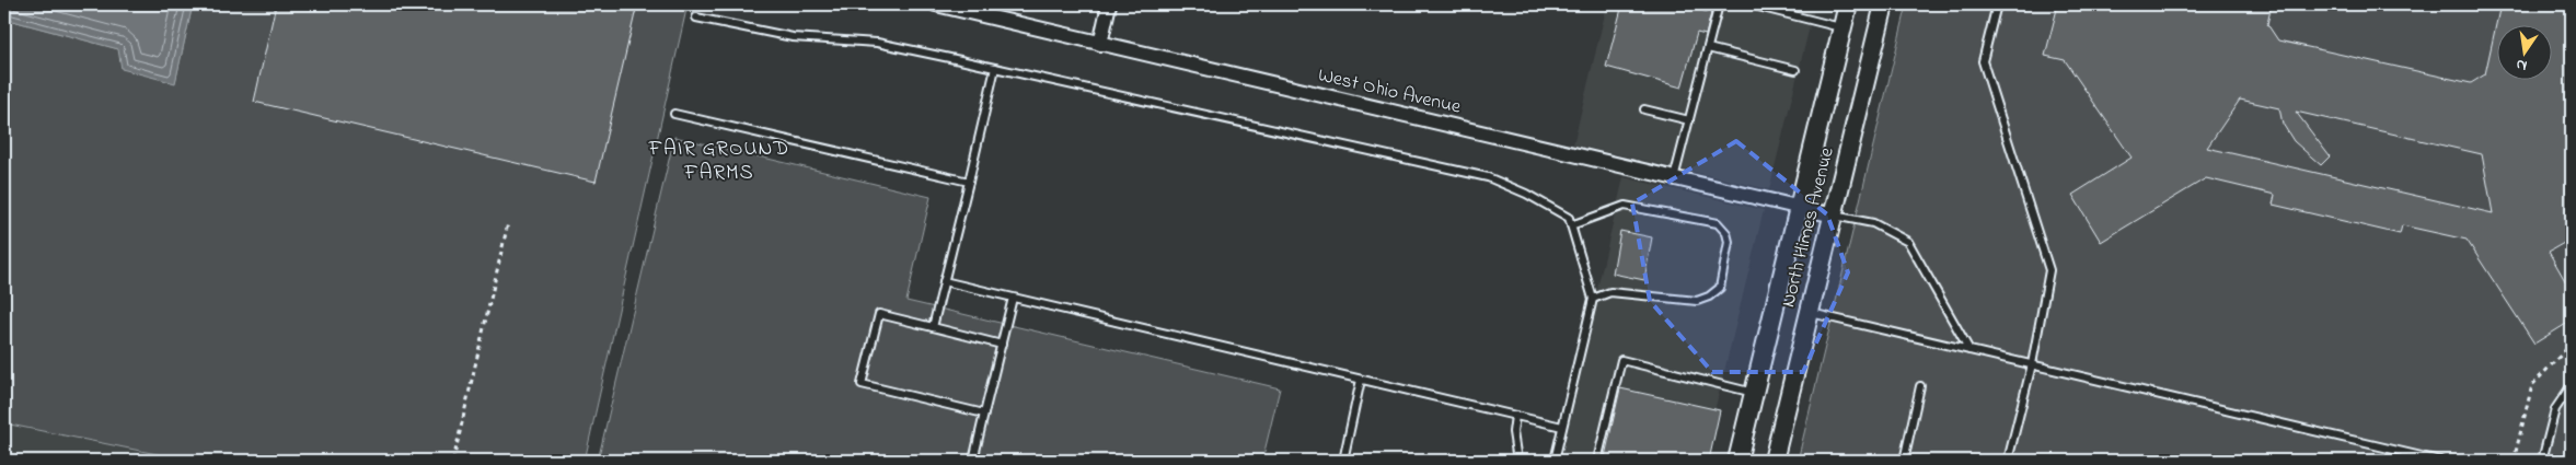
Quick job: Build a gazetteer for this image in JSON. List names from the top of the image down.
{
  "streets": {
    "street": ["West Ohio Avenue", "North Himes Avenue"]
  },
  "crossings": [
    ["West Ohio Avenue", "North Himes Avenue"]
  ],
  "districts": ["FAIR GROUND FARMS"],
  "north": "bottom"
}
